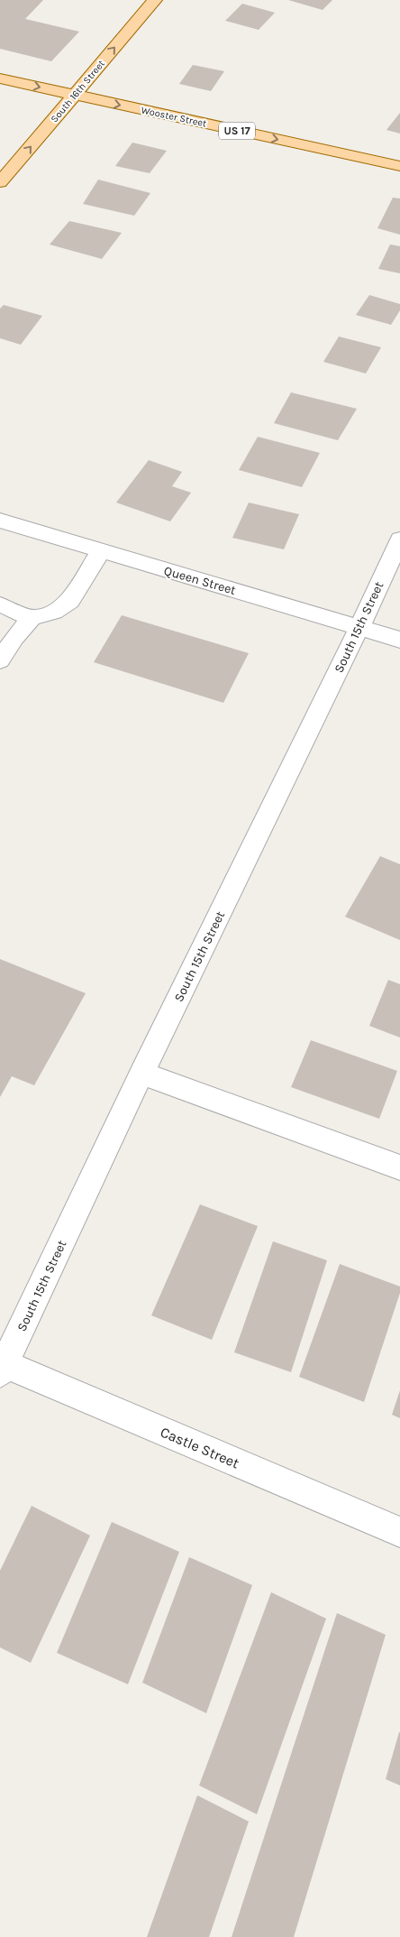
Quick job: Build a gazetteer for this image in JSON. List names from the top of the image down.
{
  "streets": {
    "main road": ["South 16th Street", "Wooster Street", "US 17"],
    "street": ["Queen Street", "South 15th Street", "Castle Street"]
  },
  "crossings": [
    ["South 16th Street", "Wooster Street"],
    ["Queen Street", "South 15th Street"],
    ["South 15th Street", "Castle Street"]
  ],
  "one_way": ["South 16th Street", "Wooster Street"]
}
